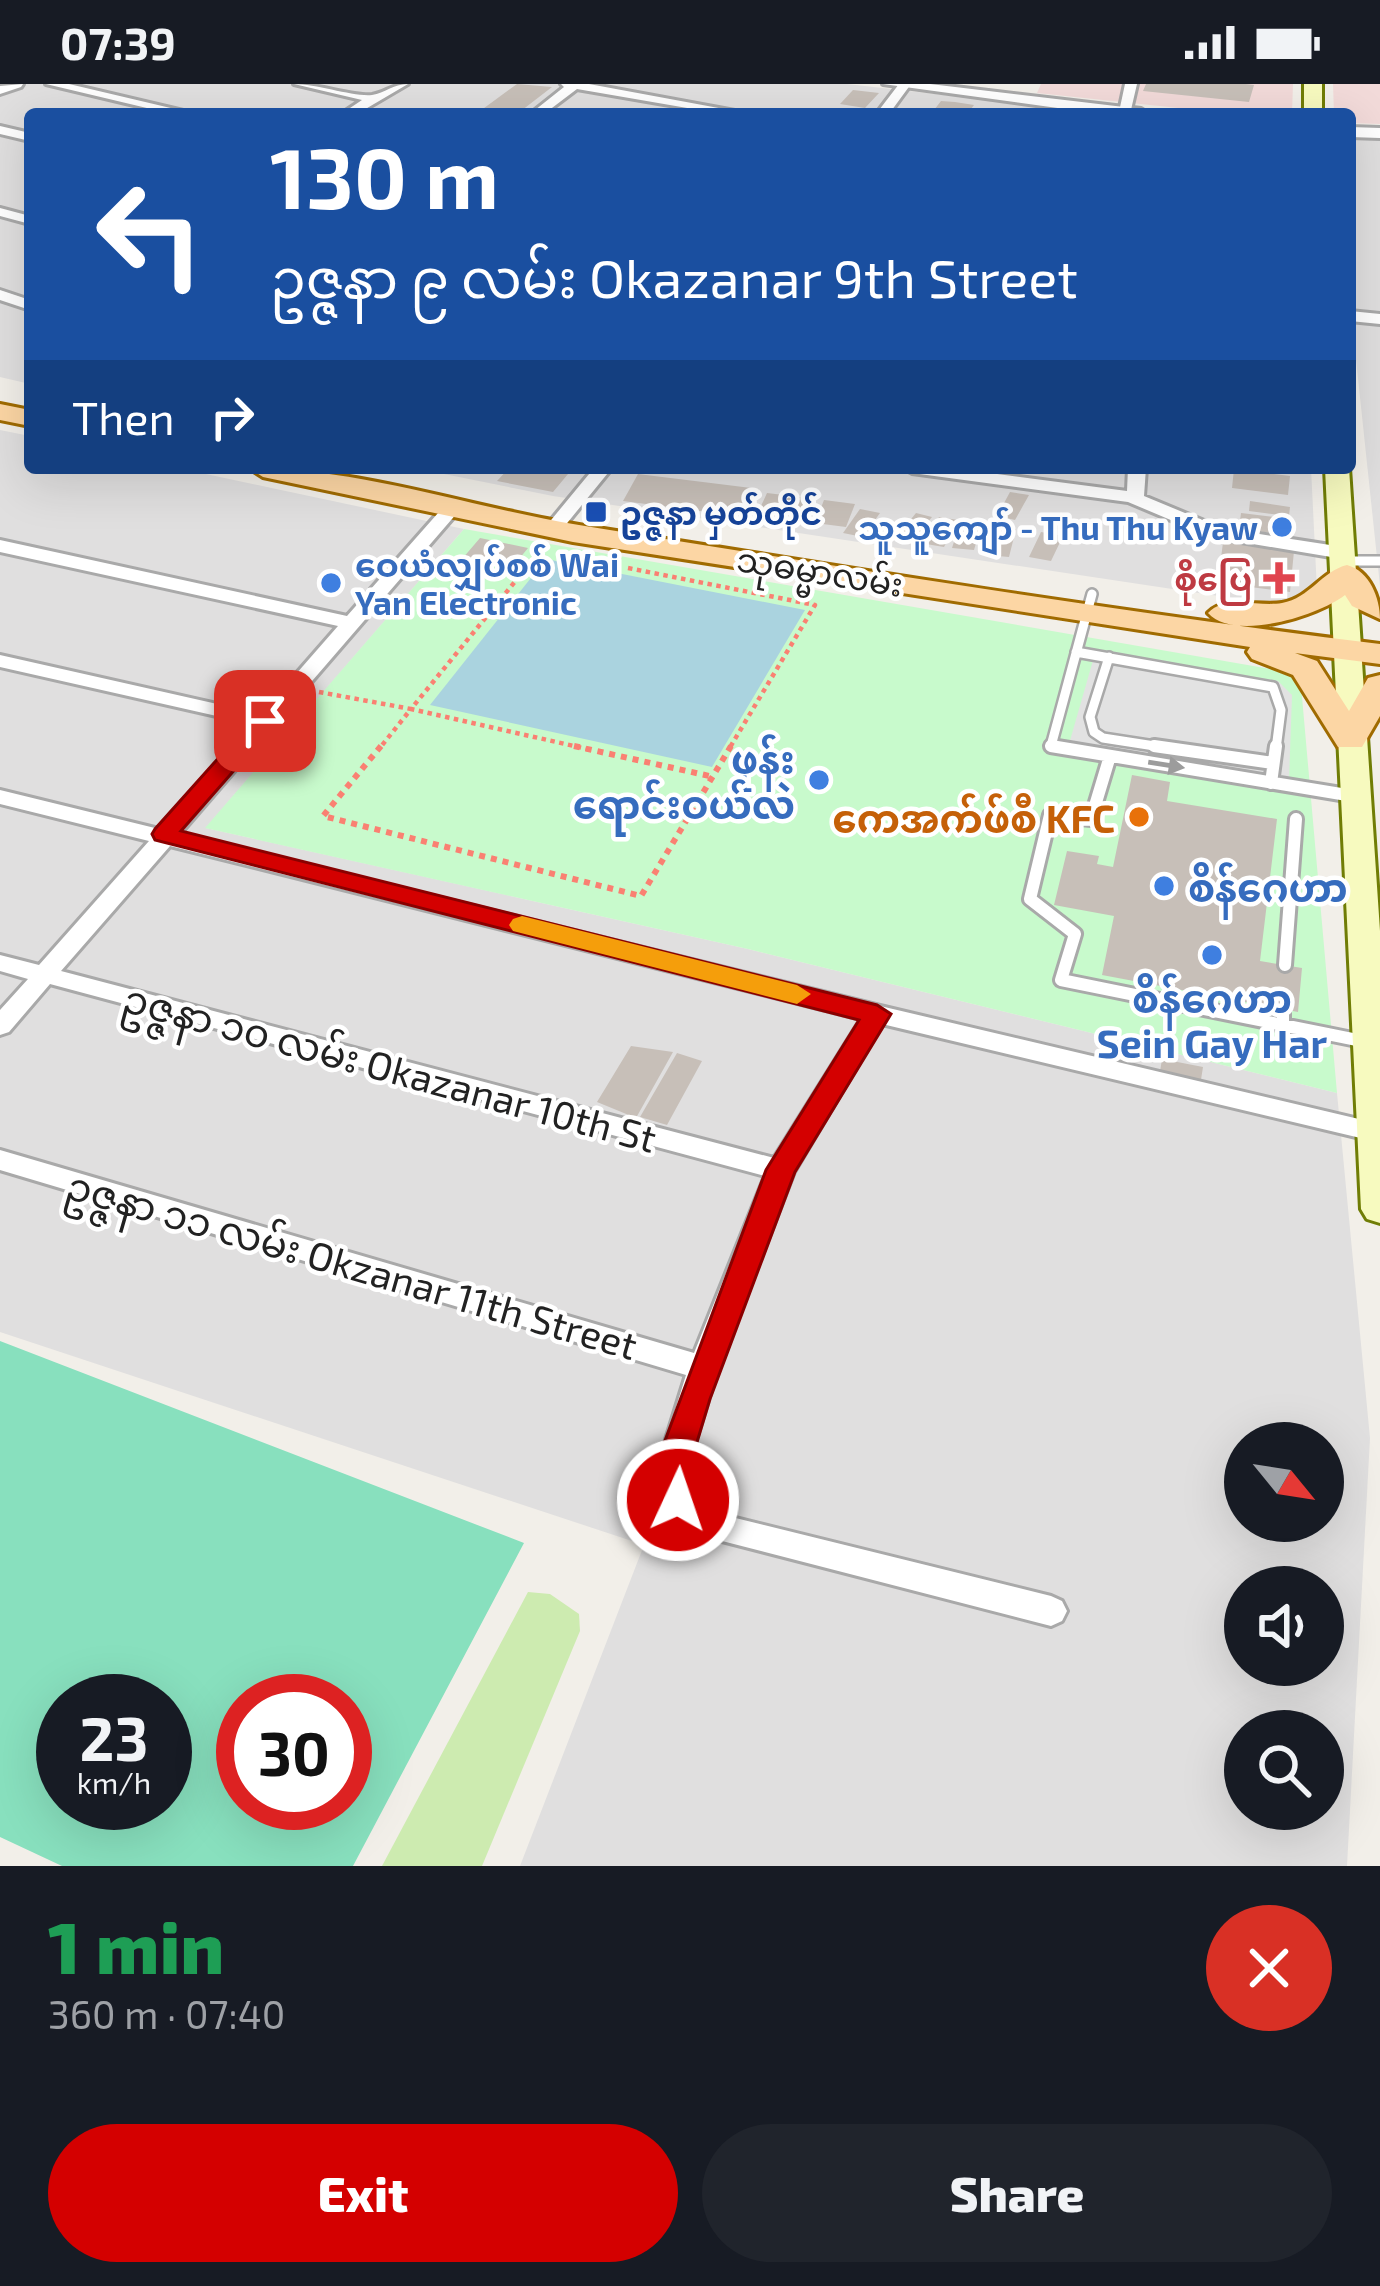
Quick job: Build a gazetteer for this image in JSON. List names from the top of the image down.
{
  "streets": {
    "main road": ["သုဓမ္မာလမ်း"],
    "street": ["ဥဇ္ဇနာ ၁၀ လမ်း Okazanar 10th St", "ဥဇ္ဇနာ ၁၁ လမ်း Okzanar 11th Street"]
  },
  "places": {
    "transit": ["ဥဇ္ဇနာ မှတ်တိုင်"],
    "other": [
      "သူသူကျော် - Thu Thu Kyaw",
      "ဝေယံလျှပ်စစ် Wai Yan Electronic",
      "ဖုန်း ရောင်းဝယ်လဲ",
      "ကေအက်ဖ်စီ KFC",
      "စိန်ဂေဟာ",
      "စိန်ဂေဟာ Sein Gay Har"
    ],
    "health": ["စိုပြေ"]
  },
  "north": "bottom right",
  "page": {
    "status": "07:39",
    "turn": ["130 m", "ဥဇ္ဇနာ ၉ လမ်း Okazanar 9th Street"],
    "then": "Then",
    "speed": "23 km/h",
    "limit": "30",
    "heading": ["1 min", "360 m · 07:40"],
    "buttons": ["Exit", "Share"]
  }
}
